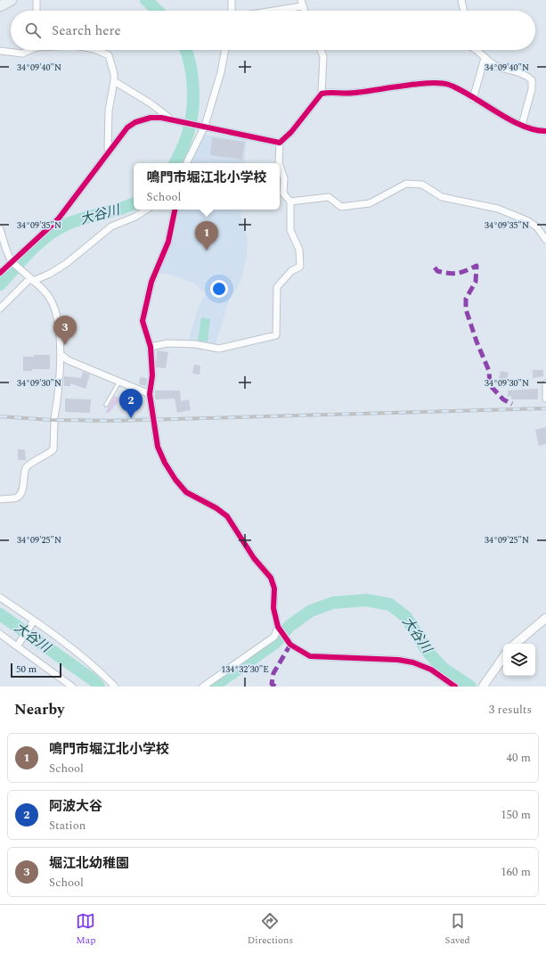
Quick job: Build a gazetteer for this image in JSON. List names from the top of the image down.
{
  "water": ["大谷川"],
  "scale_bar": "50 m",
  "page": {
    "search": "Search here",
    "popup": ["鳴門市堀江北小学校", "School"],
    "pins": ["1", "3", "2"],
    "scale": "50 m",
    "heading": ["Nearby", "3 results"],
    "list": [
      {
        "mark": "1",
        "name": "鳴門市堀江北小学校",
        "note": "School",
        "value": "40 m"
      },
      {
        "mark": "2",
        "name": "阿波大谷",
        "note": "Station",
        "value": "150 m"
      },
      {
        "mark": "3",
        "name": "堀江北幼稚園",
        "note": "School",
        "value": "160 m"
      }
    ],
    "nav": ["Map", "Directions", "Saved"]
  },
  "coordinates": [
    "34°09'40\"N",
    "34°09'35\"N",
    "34°09'30\"N",
    "34°09'25\"N",
    "134°32'30\"E"
  ]
}
